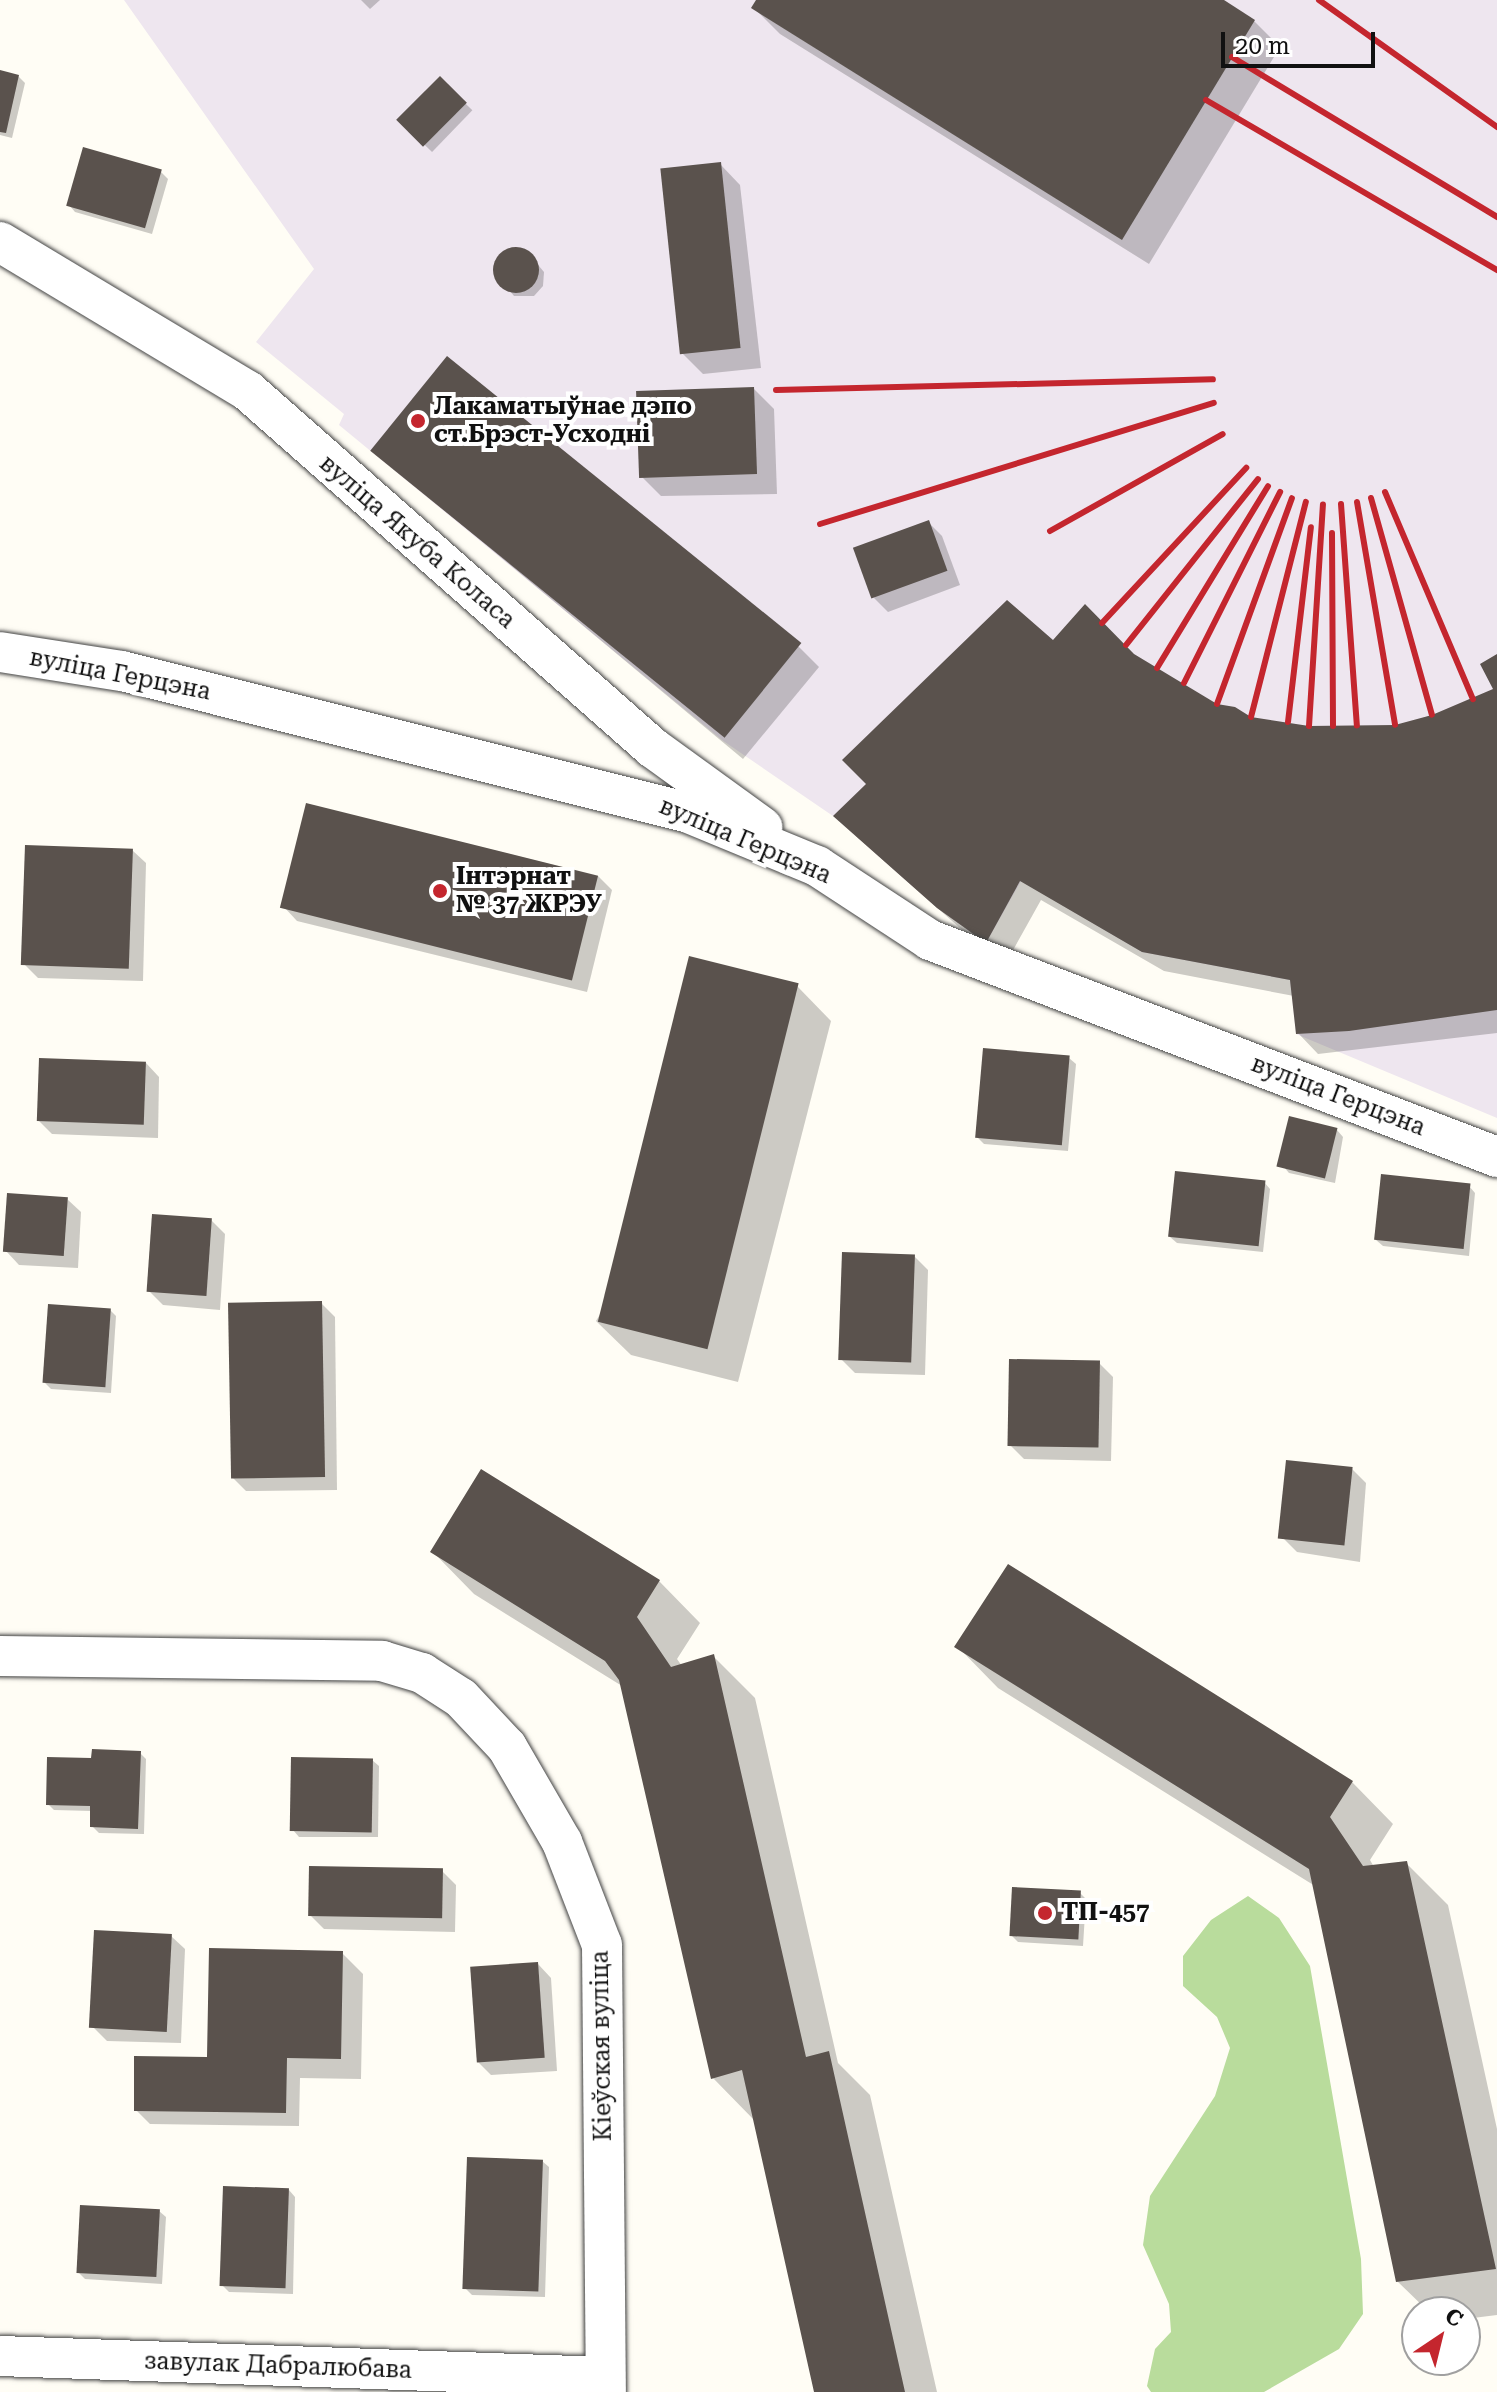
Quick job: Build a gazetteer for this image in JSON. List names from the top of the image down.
{
  "streets": {
    "street": [
      "вуліца Якуба Коласа",
      "вуліца Герцэна",
      "Кіеўская вуліца",
      "завулак Дабралюбава"
    ]
  },
  "crossings": [
    ["вуліца Якуба Коласа", "вуліца Герцэна"],
    ["Кіеўская вуліца", "завулак Дабралюбава"]
  ],
  "places": ["Лакаматыўнае дэпо ст.Брэст-Усходні", "Інтэрнат № 37 ЖРЭУ", "ТП-457"],
  "scale_bar": "20 m",
  "north": "top right"
}
